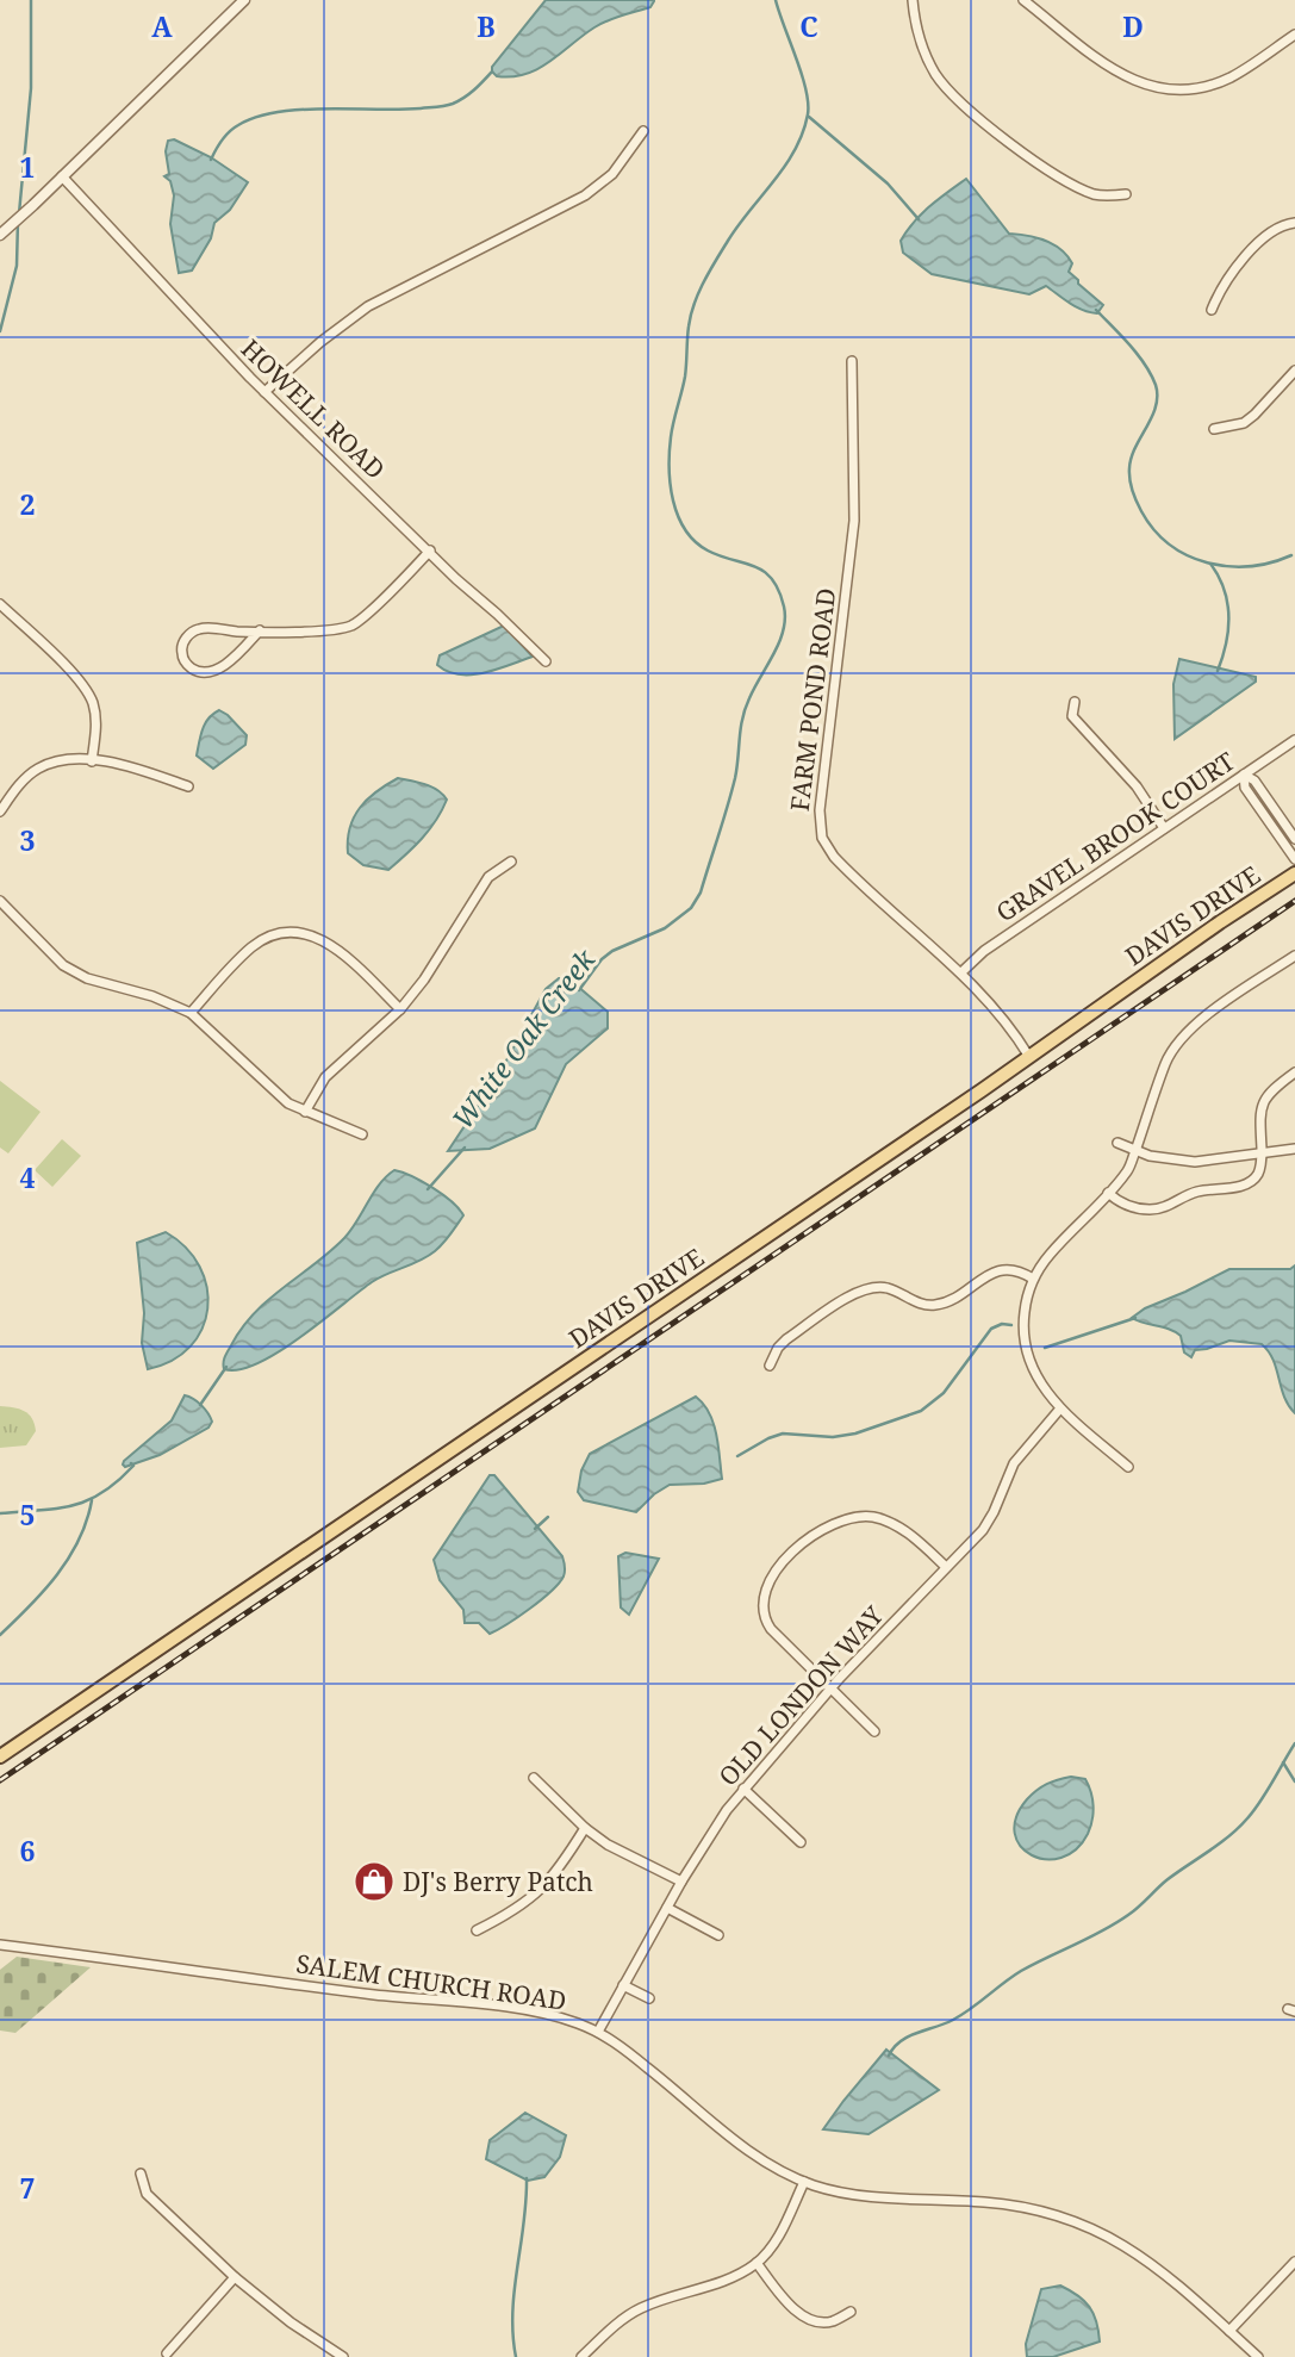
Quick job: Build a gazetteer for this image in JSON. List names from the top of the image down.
{
  "streets": {
    "main road": ["DAVIS DRIVE"],
    "street": [
      "HOWELL ROAD",
      "FARM POND ROAD",
      "GRAVEL BROOK COURT",
      "OLD LONDON WAY",
      "SALEM CHURCH ROAD"
    ]
  },
  "crossings": [
    ["FARM POND ROAD", "GRAVEL BROOK COURT"],
    ["FARM POND ROAD", "DAVIS DRIVE"],
    ["OLD LONDON WAY", "SALEM CHURCH ROAD"]
  ],
  "water": ["White Oak Creek"],
  "places": {
    "shop": ["DJ's Berry Patch"]
  },
  "grid": {
    "columns": [
      "A",
      "B",
      "C",
      "D"
    ],
    "rows": [
      "1",
      "2",
      "3",
      "4",
      "5",
      "6",
      "7"
    ]
  }
}
